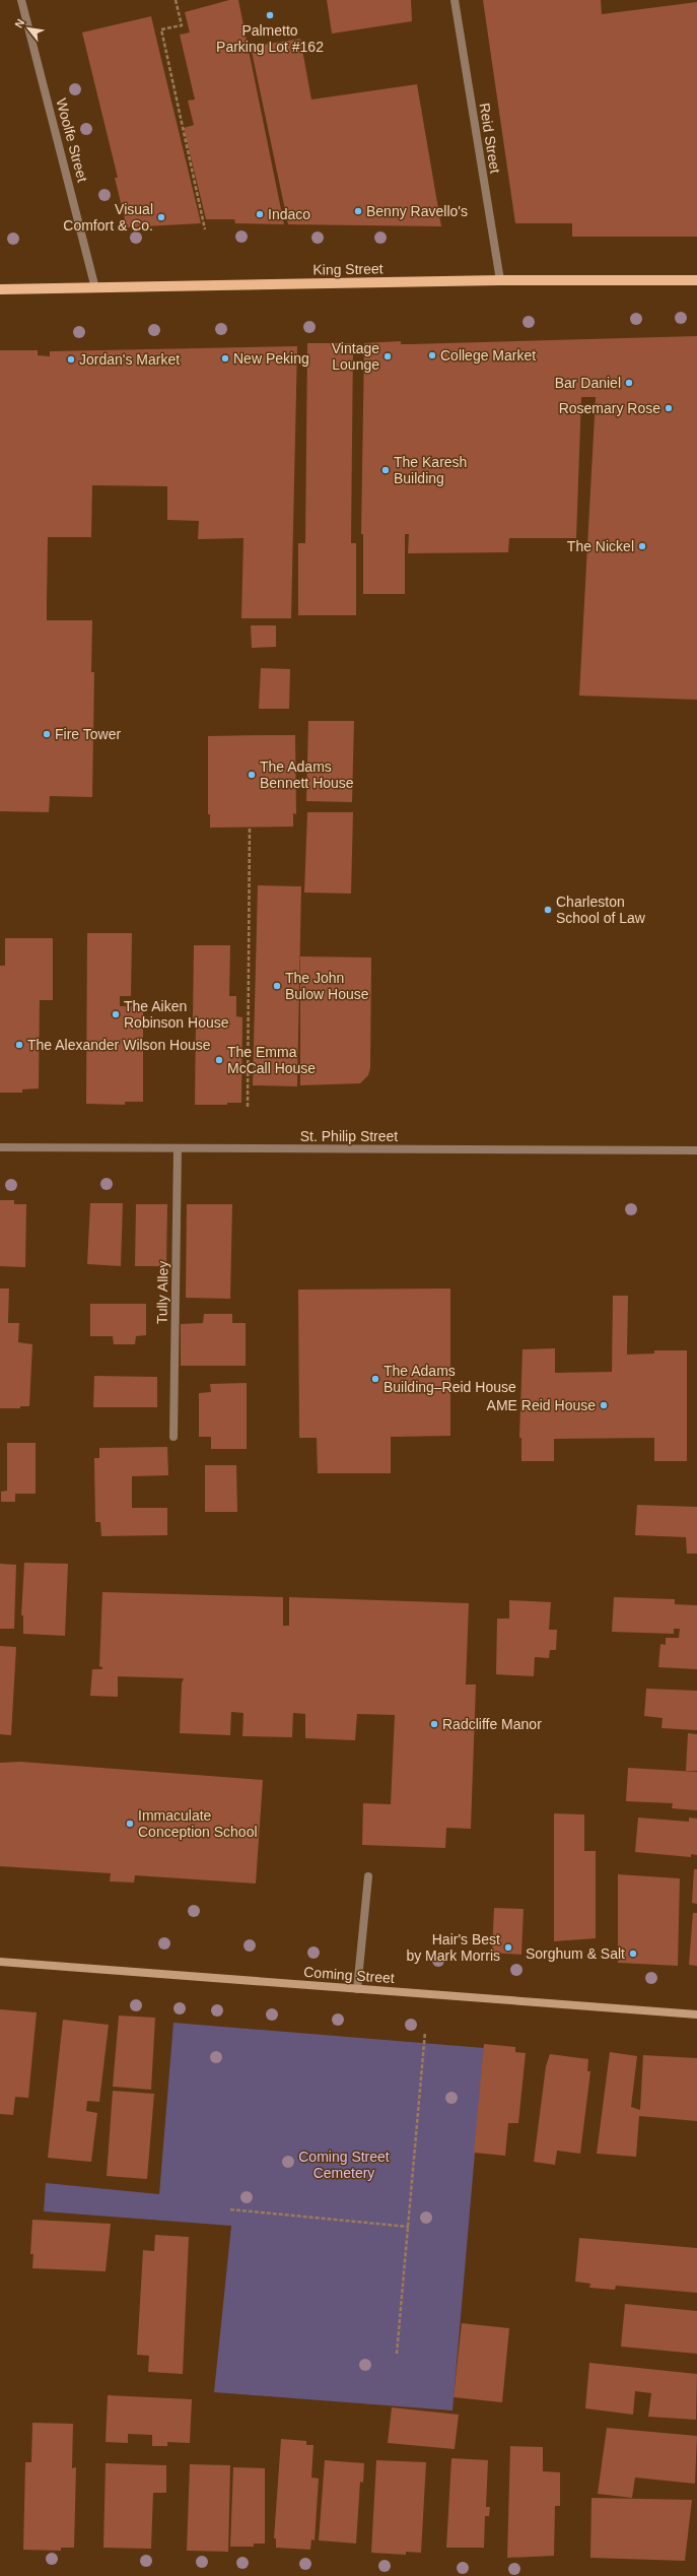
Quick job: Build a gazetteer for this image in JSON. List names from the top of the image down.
{
  "streets": {
    "main road": ["King Street"],
    "street": [
      "Reid Street",
      "Woolfe Street",
      "St. Philip Street",
      "Tully Alley",
      "Coming Street"
    ]
  },
  "crossings": [
    ["Reid Street", "King Street"],
    ["Woolfe Street", "King Street"],
    ["St. Philip Street", "Tully Alley"]
  ],
  "parks": ["Coming Street Cemetery"],
  "places": [
    "Palmetto Parking Lot #162",
    "Benny Ravello's",
    "Indaco",
    "Visual Comfort & Co.",
    "College Market",
    "Vintage Lounge",
    "New Peking",
    "Jordan's Market",
    "Bar Daniel",
    "Rosemary Rose",
    "The Karesh Building",
    "The Nickel",
    "Fire Tower",
    "The Adams Bennett House",
    "Charleston School of Law",
    "The John Bulow House",
    "The Aiken Robinson House",
    "The Alexander Wilson House",
    "The Emma McCall House",
    "The Adams Building–Reid House",
    "AME Reid House",
    "Radcliffe Manor",
    "Immaculate Conception School",
    "Hair's Best by Mark Morris",
    "Sorghum & Salt"
  ],
  "north": "top left"
}
